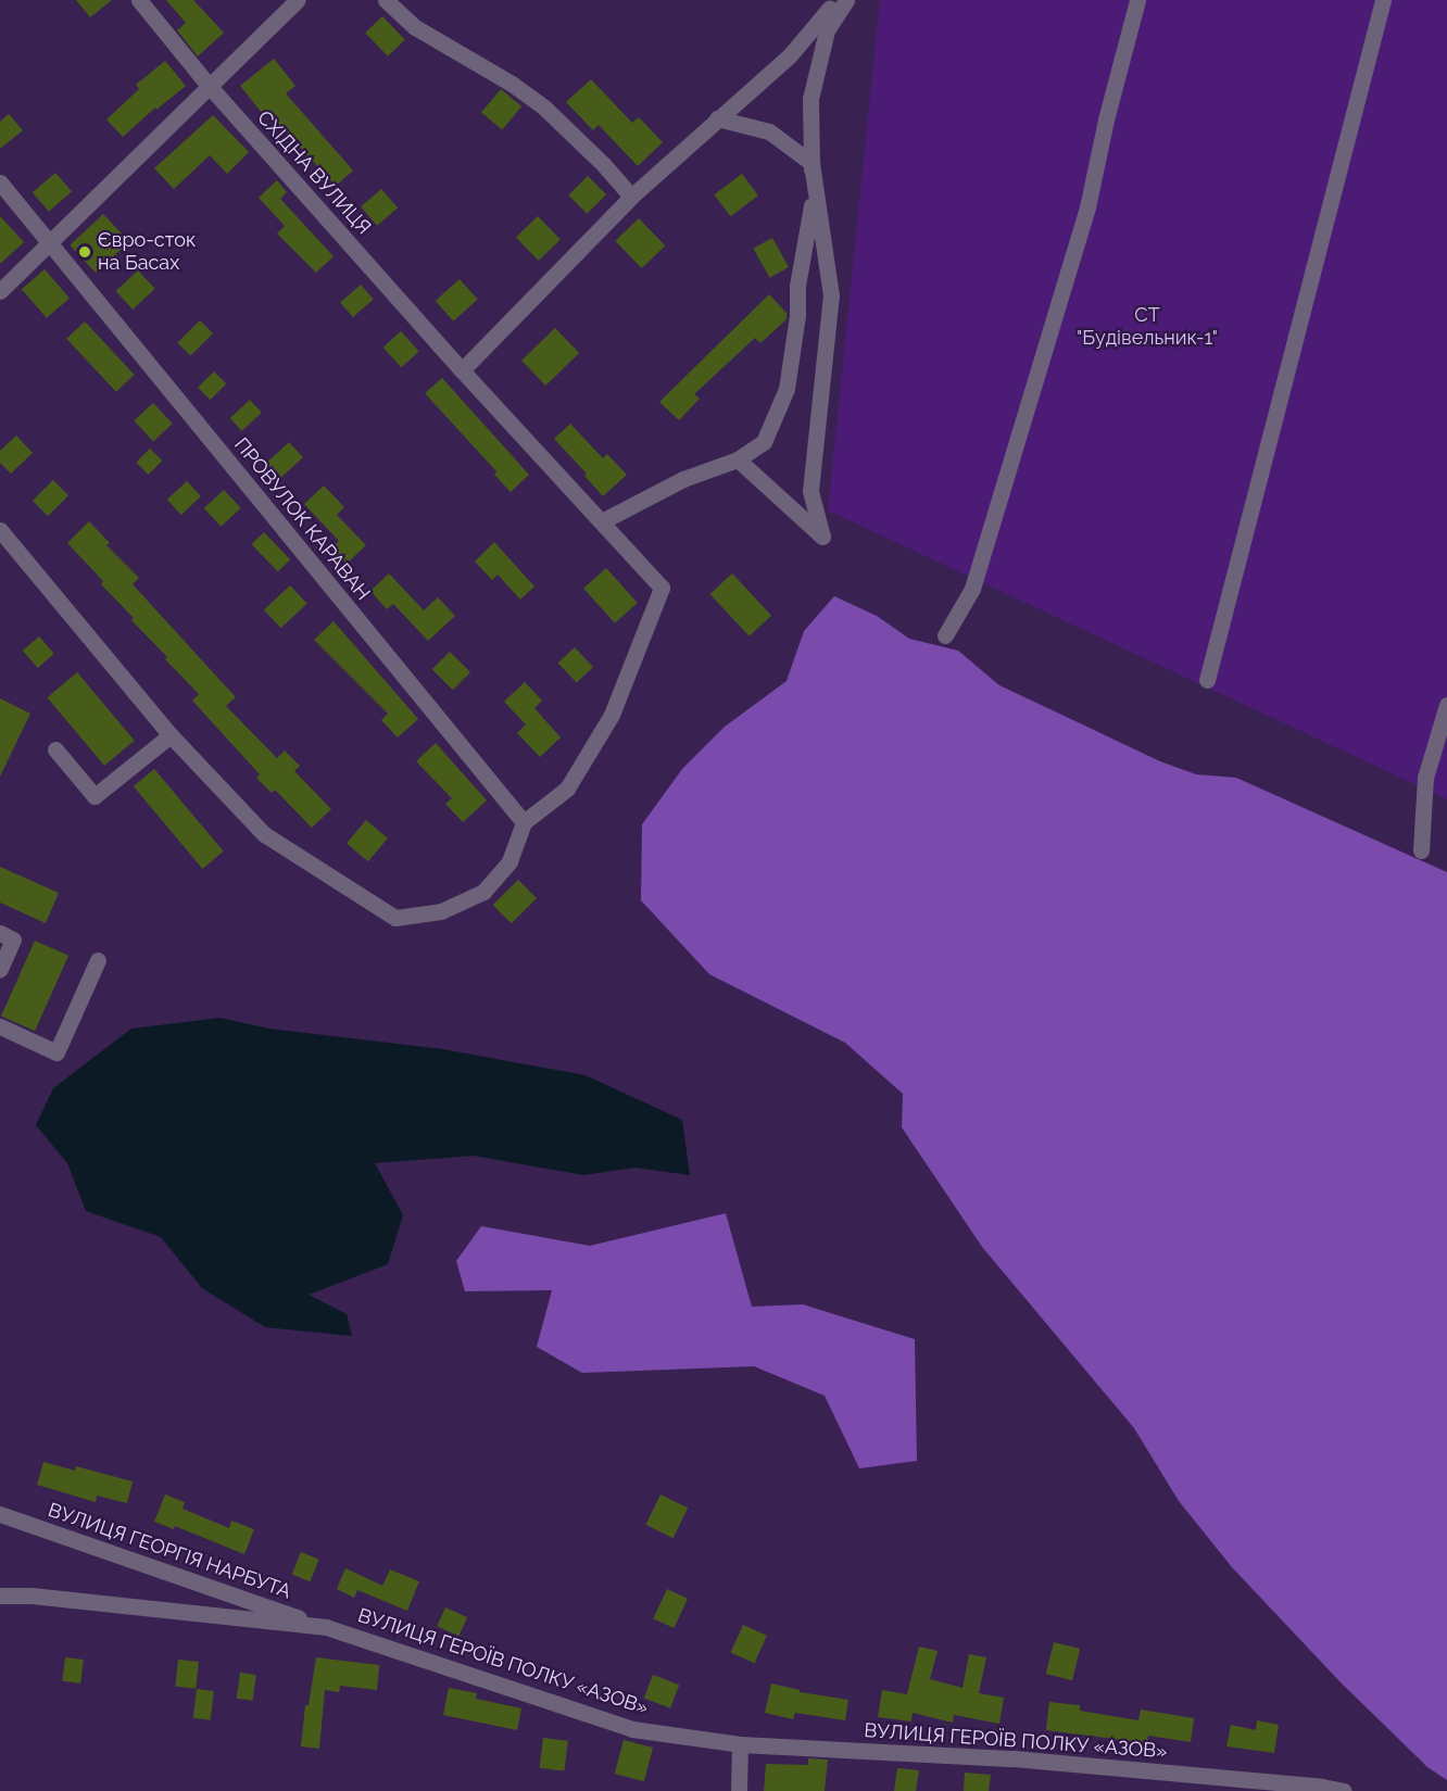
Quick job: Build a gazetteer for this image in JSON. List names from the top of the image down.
{
  "streets": {
    "street": [
      "СХІДНА ВУЛИЦЯ",
      "ПРОВУЛОК КАРАВАН",
      "ВУЛИЦЯ ГЕОРГІЯ НАРБУТА",
      "ВУЛИЦЯ ГЕРОЇВ ПОЛКУ «АЗОВ»"
    ]
  },
  "crossings": [
    ["СХІДНА ВУЛИЦЯ", "ПРОВУЛОК КАРАВАН"],
    ["ВУЛИЦЯ ГЕОРГІЯ НАРБУТА", "ВУЛИЦЯ ГЕРОЇВ ПОЛКУ «АЗОВ»"]
  ],
  "parks": ["СТ \"Будівельник-1\""],
  "places": ["Євро-сток на Басах"]
}
